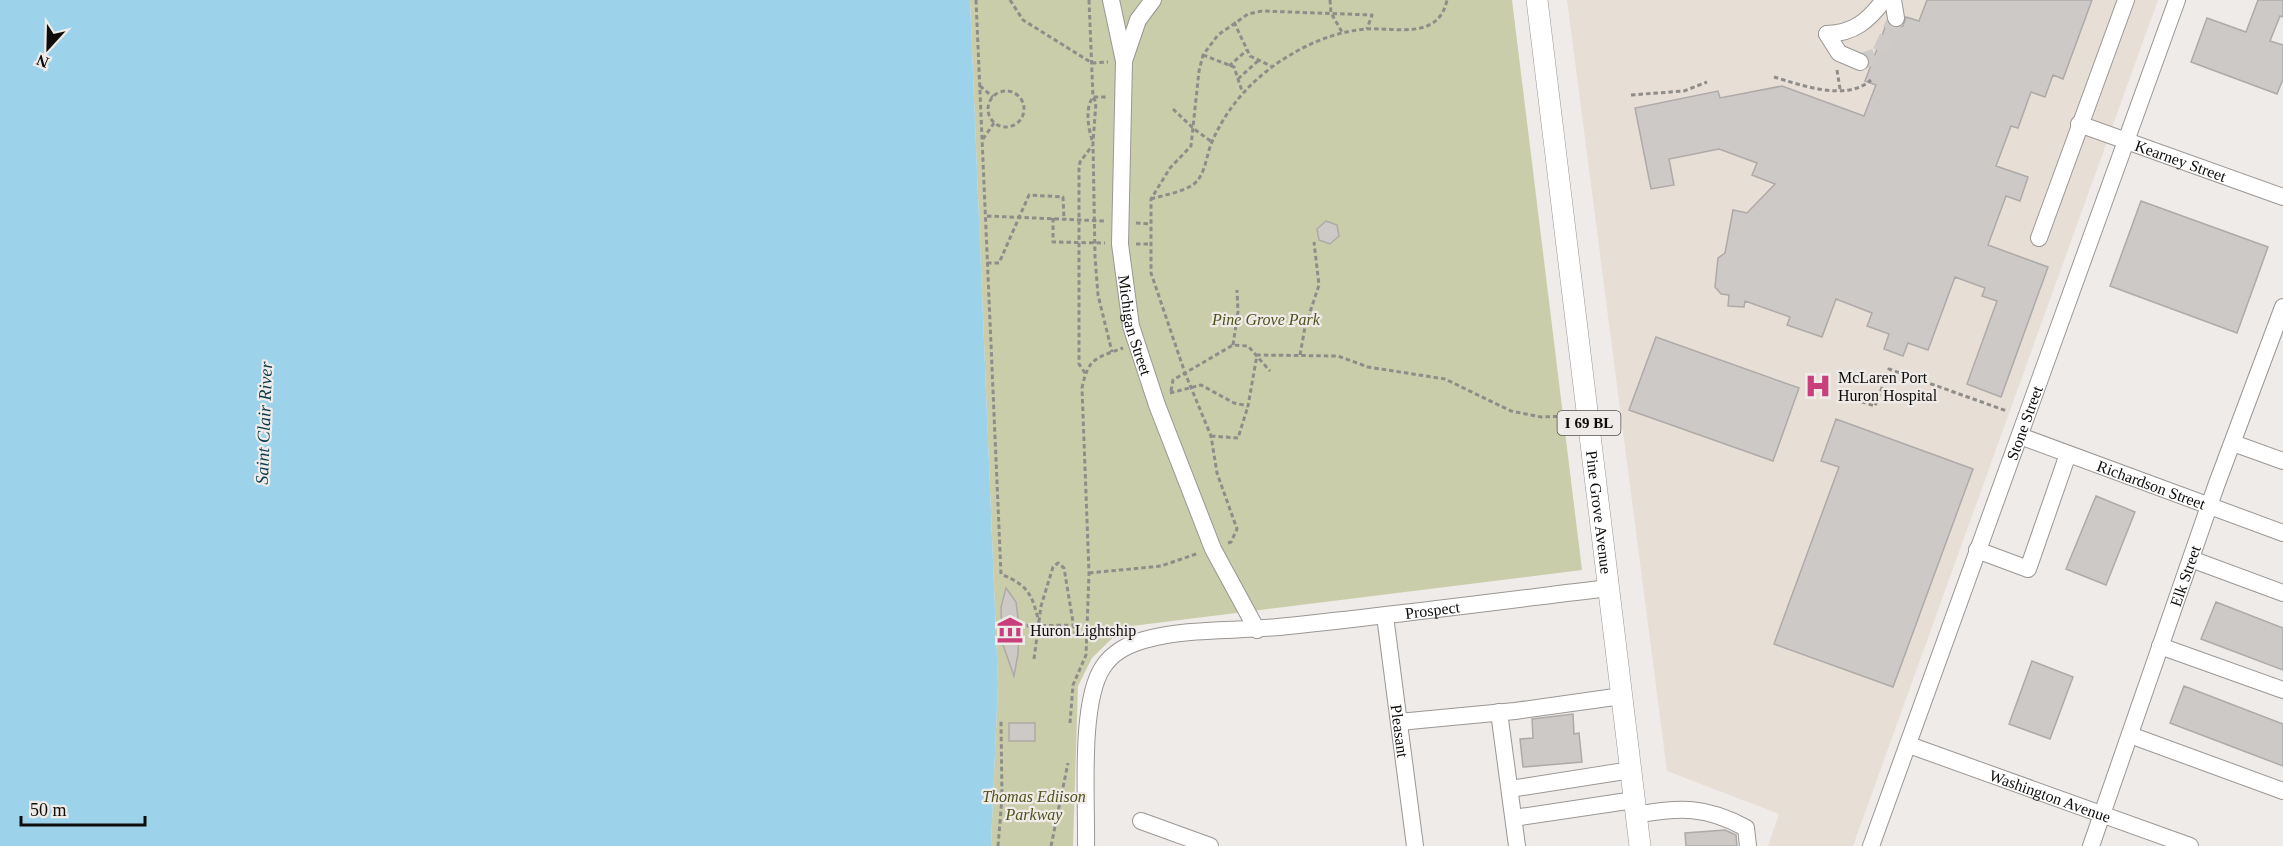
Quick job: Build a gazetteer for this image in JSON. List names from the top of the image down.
{
  "streets": {
    "main road": ["I 69 BL", "Pine Grove Avenue"],
    "street": [
      "Kearney Street",
      "Michigan Street",
      "Stone Street",
      "Richardson Street",
      "Elk Street",
      "Prospect",
      "Pleasant",
      "Washington Avenue"
    ]
  },
  "crossings": [
    ["Kearney Street", "Stone Street"],
    ["Michigan Street", "Prospect"],
    ["Stone Street", "Richardson Street"],
    ["Stone Street", "Washington Avenue"],
    ["Richardson Street", "Elk Street"],
    ["Pine Grove Avenue", "Prospect"],
    ["Elk Street", "Washington Avenue"],
    ["Prospect", "Pleasant"]
  ],
  "water": ["Saint Clair River"],
  "parks": ["Pine Grove Park", "Thomas Ediison Parkway"],
  "places": {
    "hospital": ["McLaren Port Huron Hospital"],
    "museum": ["Huron Lightship"]
  },
  "scale_bar": "50 m",
  "north": "bottom"
}
